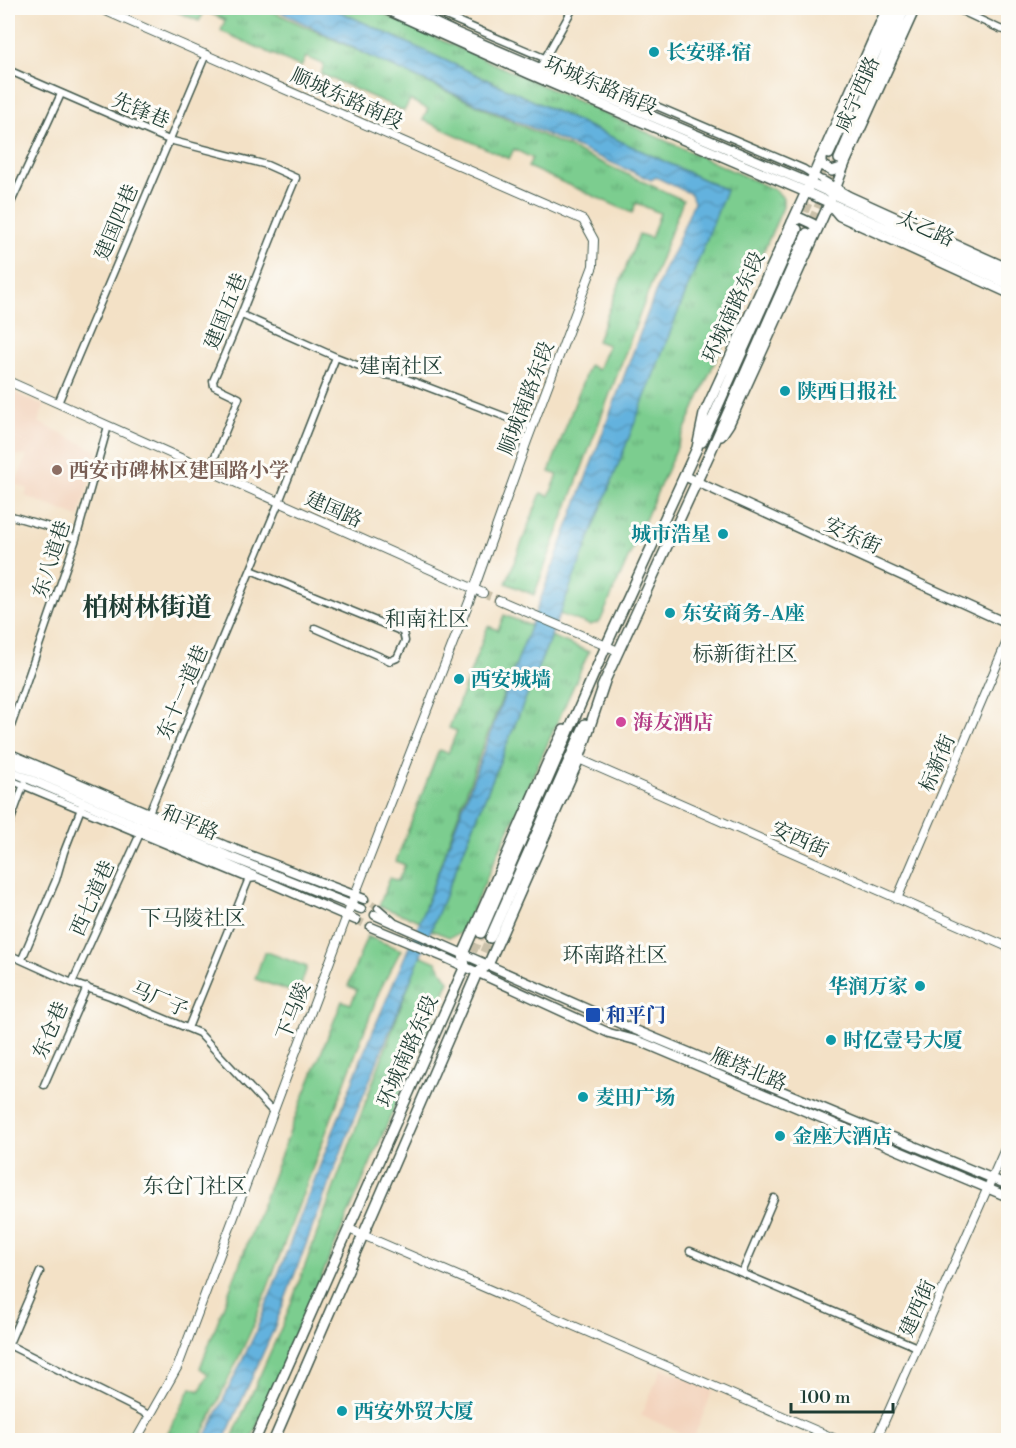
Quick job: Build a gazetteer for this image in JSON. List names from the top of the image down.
{
  "streets": {
    "main road": [
      "环城东路南段",
      "咸宁西路",
      "太乙路",
      "环城南路东段",
      "安东街",
      "和平路",
      "雁塔北路"
    ],
    "street": [
      "顺城东路南段",
      "先锋巷",
      "建国四巷",
      "建国五巷",
      "顺城南路东段",
      "建国路",
      "东八道巷",
      "东十一道巷",
      "标新街",
      "安西街",
      "西七道巷",
      "马厂子",
      "下马陵",
      "东仓巷",
      "建西街"
    ]
  },
  "crossings": [
    ["环城东路南段", "咸宁西路"],
    ["环城东路南段", "环城南路东段"],
    ["咸宁西路", "太乙路"],
    ["咸宁西路", "环城南路东段"],
    ["顺城东路南段", "建国四巷"],
    ["顺城东路南段", "顺城南路东段"],
    ["先锋巷", "建国四巷"],
    ["先锋巷", "建国五巷"],
    ["建国四巷", "建国路"],
    ["太乙路", "环城南路东段"],
    ["环城南路东段", "安东街"],
    ["环城南路东段", "安西街"],
    ["环城南路东段", "雁塔北路"],
    ["建国五巷", "建国路"],
    ["顺城南路东段", "建国路"],
    ["顺城南路东段", "下马陵"],
    ["建国路", "东八道巷"],
    ["建国路", "东十一道巷"],
    ["建国路", "下马陵"],
    ["东十一道巷", "和平路"],
    ["东十一道巷", "西七道巷"],
    ["标新街", "安西街"],
    ["和平路", "西七道巷"],
    ["和平路", "下马陵"],
    ["西七道巷", "马厂子"],
    ["马厂子", "下马陵"],
    ["马厂子", "东仓巷"],
    ["雁塔北路", "建西街"]
  ],
  "districts": [
    "建南社区",
    "柏树林街道",
    "和南社区",
    "标新街社区",
    "下马陵社区",
    "环南路社区",
    "东仓门社区"
  ],
  "places": {
    "other": [
      "长安驿·宿",
      "陕西日报社",
      "西安市碑林区建国路小学",
      "城市浩星",
      "东安商务-A座",
      "西安城墙",
      "海友酒店",
      "华润万家",
      "时亿壹号大厦",
      "麦田广场",
      "金座大酒店",
      "西安外贸大厦"
    ],
    "transit": ["和平门"]
  },
  "scale_bar": "100 m"
}
